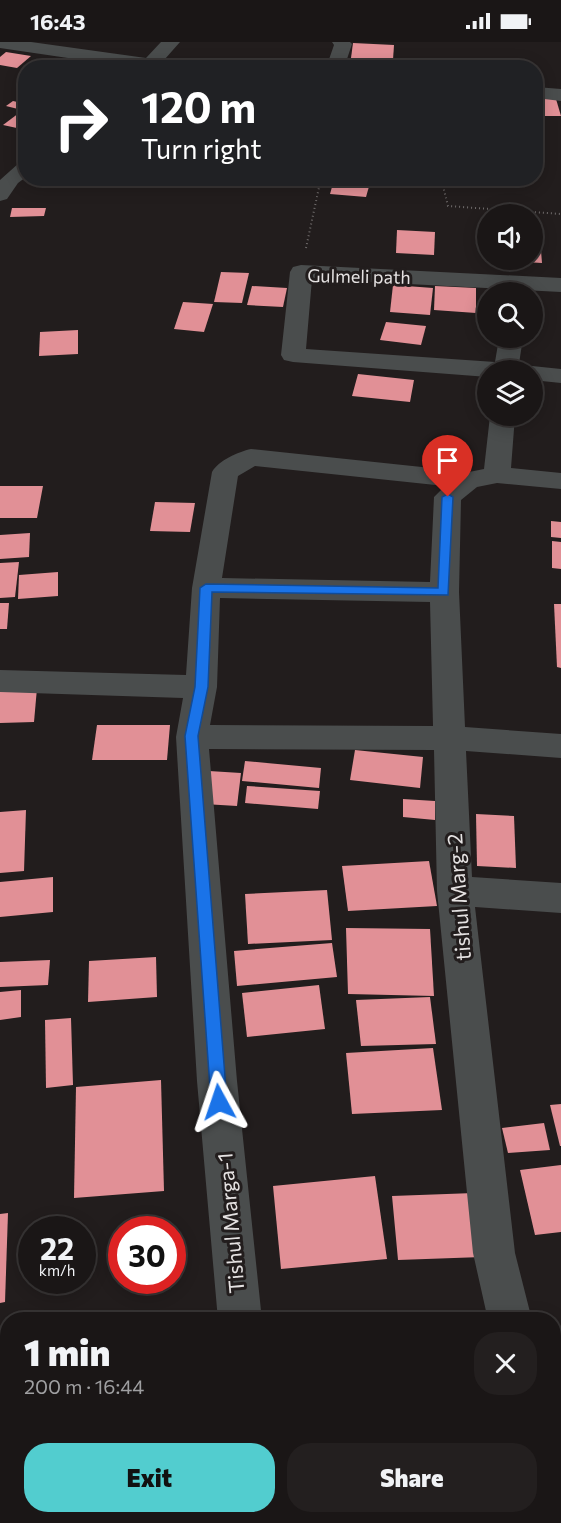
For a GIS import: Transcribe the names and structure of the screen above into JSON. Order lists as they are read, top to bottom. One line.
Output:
{"streets":{"street":["Gulmeli path","tishul Marg-2","Tishul Marga-1"]},"crossings":[["tishul Marg-2","Tishul Marga-1"]],"page":{"status":"16:43","turn":["120 m","Turn right"],"speed":"22 km/h","limit":"30","heading":["1 min","200 m · 16:44"],"buttons":["Exit","Share"]}}
